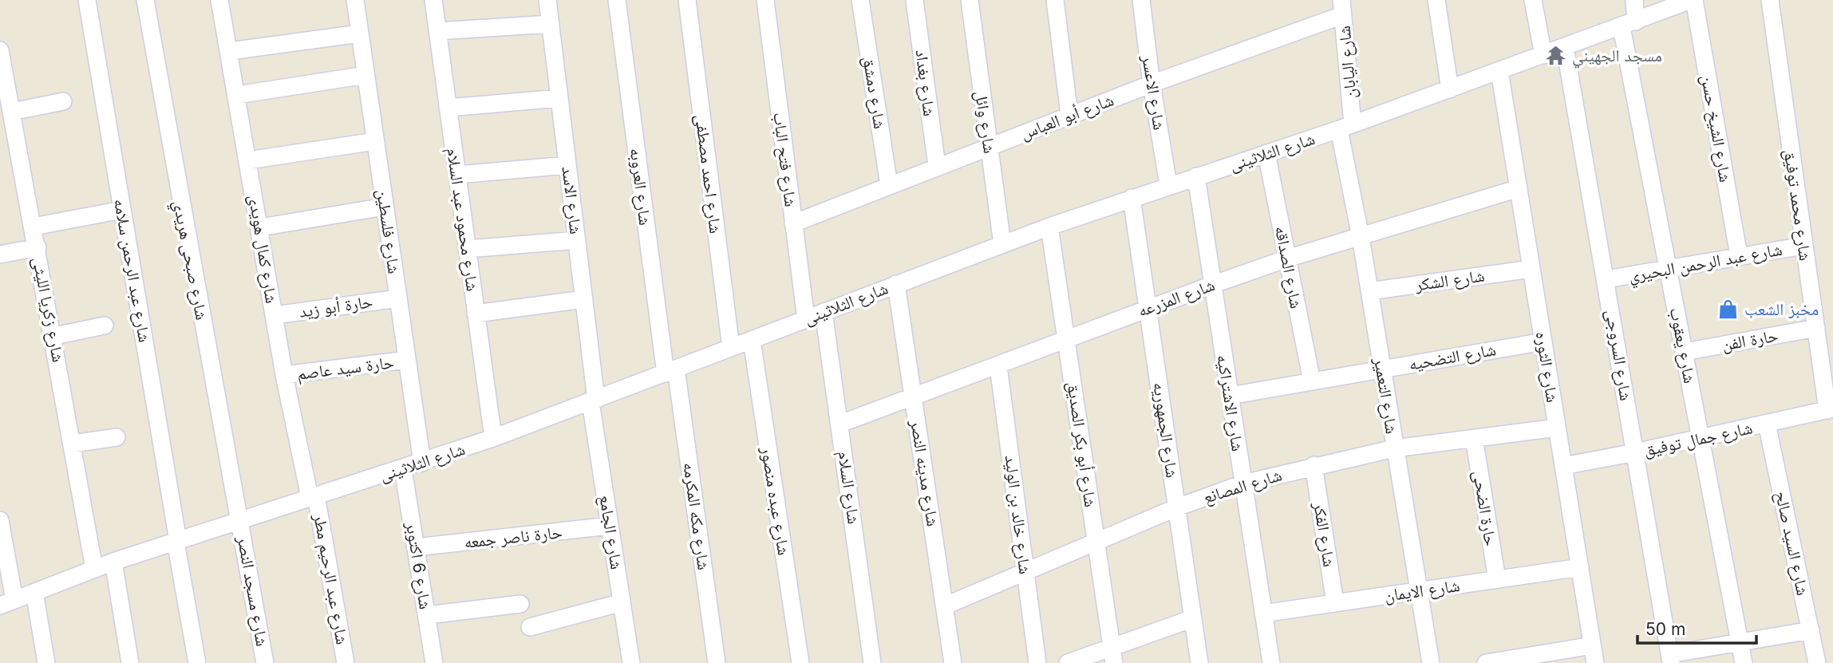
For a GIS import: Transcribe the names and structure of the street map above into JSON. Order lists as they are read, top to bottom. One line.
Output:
{"streets":{"street":["شارع اليابان","شارع بغداد","شارع دمشق","شارع الاعسر","شارع أبو العباس","شارع وائل","شارع الشيخ حسن","شارع الثلاثينى","شارع فتح الباب","شارع احمد مصطفى","شارع العروبه","شارع الاسد","شارع محمد توفيق","شارع محمود عبد السلام","شارع فلسطين","شارع كمال هويدى","شارع صبحى هريدي","شارع عبد الرحمن البحيري","شارع الصداقه","شارع عبد الرحمن سلامه","شارع الشكر","شارع المزرعه","حارة أبو زيد","شارع زكريا الليثى","حارة الفن","شارع يعقوب","شارع السروجى","شارع التضحيه","شارع الثوره","حارة سيد عاصم","شارع التعمير","شارع الاشتراكيه","شارع الجمهوريه","شارع جمال توفيق","شارع أبو بكر الصديق","شارع مدينه النصر","شارع المصانع","شارع السلام","شارع عبده منصور","حارة الضحى","شارع خالد بن الوليد","شارع مكه المكرمه","شارع الجامع","شارع الفكر","حارة ناصر جمعه","شارع السيد صالح","شارع 6 اكتوبر","شارع عبد الرحيم مطر","شارع الايمان","شارع مسجد النصر"]},"crossings":[["شارع اليابان","شارع أبو العباس"],["شارع اليابان","شارع الثلاثينى"],["شارع اليابان","شارع التعمير"],["شارع بغداد","شارع أبو العباس"],["شارع دمشق","شارع أبو العباس"],["شارع الاعسر","شارع أبو العباس"],["شارع الاعسر","شارع الثلاثينى"],["شارع أبو العباس","شارع وائل"],["شارع أبو العباس","شارع فتح الباب"],["شارع وائل","شارع الثلاثينى"],["شارع الشيخ حسن","شارع الثلاثينى"],["شارع الشيخ حسن","شارع عبد الرحمن البحيري"],["شارع الثلاثينى","شارع فتح الباب"],["شارع الثلاثينى","شارع احمد مصطفى"],["شارع الثلاثينى","شارع العروبه"],["شارع الثلاثينى","شارع الاسد"],["شارع الثلاثينى","شارع محمود عبد السلام"],["شارع الثلاثينى","شارع فلسطين"],["شارع الثلاثينى","شارع كمال هويدى"],["شارع الثلاثينى","شارع صبحى هريدي"],["شارع الثلاثينى","شارع الصداقه"],["شارع الثلاثينى","شارع عبد الرحمن سلامه"],["شارع الثلاثينى","شارع زكريا الليثى"],["شارع الثلاثينى","شارع يعقوب"],["شارع الثلاثينى","شارع السروجى"],["شارع الثلاثينى","شارع الثوره"],["شارع الثلاثينى","شارع التعمير"],["شارع الثلاثينى","شارع الاشتراكيه"],["شارع الثلاثينى","شارع الجمهوريه"],["شارع الثلاثينى","شارع أبو بكر الصديق"],["شارع الثلاثينى","شارع مدينه النصر"],["شارع الثلاثينى","شارع السلام"],["شارع الثلاثينى","شارع عبده منصور"],["شارع الثلاثينى","شارع مكه المكرمه"],["شارع الثلاثينى","شارع الجامع"],["شارع الثلاثينى","شارع 6 اكتوبر"],["شارع الثلاثينى","شارع عبد الرحيم مطر"],["شارع الثلاثينى","شارع مسجد النصر"],["شارع العروبه","شارع مكه المكرمه"],["شارع الاسد","شارع الجامع"],["شارع محمد توفيق","شارع عبد الرحمن البحيري"],["شارع محمد توفيق","حارة الفن"],["شارع محمد توفيق","شارع جمال توفيق"],["شارع فلسطين","حارة أبو زيد"],["شارع فلسطين","حارة سيد عاصم"],["شارع كمال هويدى","حارة أبو زيد"],["شارع كمال هويدى","حارة سيد عاصم"],["شارع كمال هويدى","شارع عبد الرحيم مطر"],["شارع صبحى هريدي","شارع مسجد النصر"],["شارع عبد الرحمن البحيري","شارع يعقوب"],["شارع عبد الرحمن البحيري","شارع السروجى"],["شارع الصداقه","شارع المزرعه"],["شارع الصداقه","شارع التضحيه"],["شارع الشكر","شارع الثوره"],["شارع الشكر","شارع التعمير"],["شارع المزرعه","شارع الثوره"],["شارع المزرعه","شارع التعمير"],["شارع المزرعه","شارع الاشتراكيه"],["شارع المزرعه","شارع الجمهوريه"],["شارع المزرعه","شارع أبو بكر الصديق"],["شارع المزرعه","شارع مدينه النصر"],["شارع المزرعه","شارع السلام"],["شارع المزرعه","شارع خالد بن الوليد"],["حارة الفن","شارع يعقوب"],["شارع يعقوب","شارع جمال توفيق"],["شارع السروجى","شارع جمال توفيق"],["شارع التضحيه","شارع الثوره"],["شارع التضحيه","شارع التعمير"],["شارع التضحيه","شارع الاشتراكيه"],["شارع الثوره","شارع جمال توفيق"],["شارع الثوره","شارع المصانع"],["شارع الثوره","شارع الايمان"],["شارع التعمير","شارع المصانع"],["شارع التعمير","شارع الايمان"],["شارع الاشتراكيه","شارع المصانع"],["شارع الاشتراكيه","شارع الايمان"],["شارع الجمهوريه","شارع المصانع"],["شارع جمال توفيق","شارع السيد صالح"],["شارع أبو بكر الصديق","شارع المصانع"],["شارع مدينه النصر","شارع المصانع"],["شارع المصانع","حارة الضحى"],["شارع المصانع","شارع خالد بن الوليد"],["شارع المصانع","شارع الفكر"],["حارة الضحى","شارع الايمان"],["شارع الجامع","حارة ناصر جمعه"],["شارع الفكر","شارع الايمان"],["حارة ناصر جمعه","شارع 6 اكتوبر"]],"places":{"temple":["مسجد الجهيني"],"shop":["مخبز الشعب"]},"scale_bar":"50 m"}
